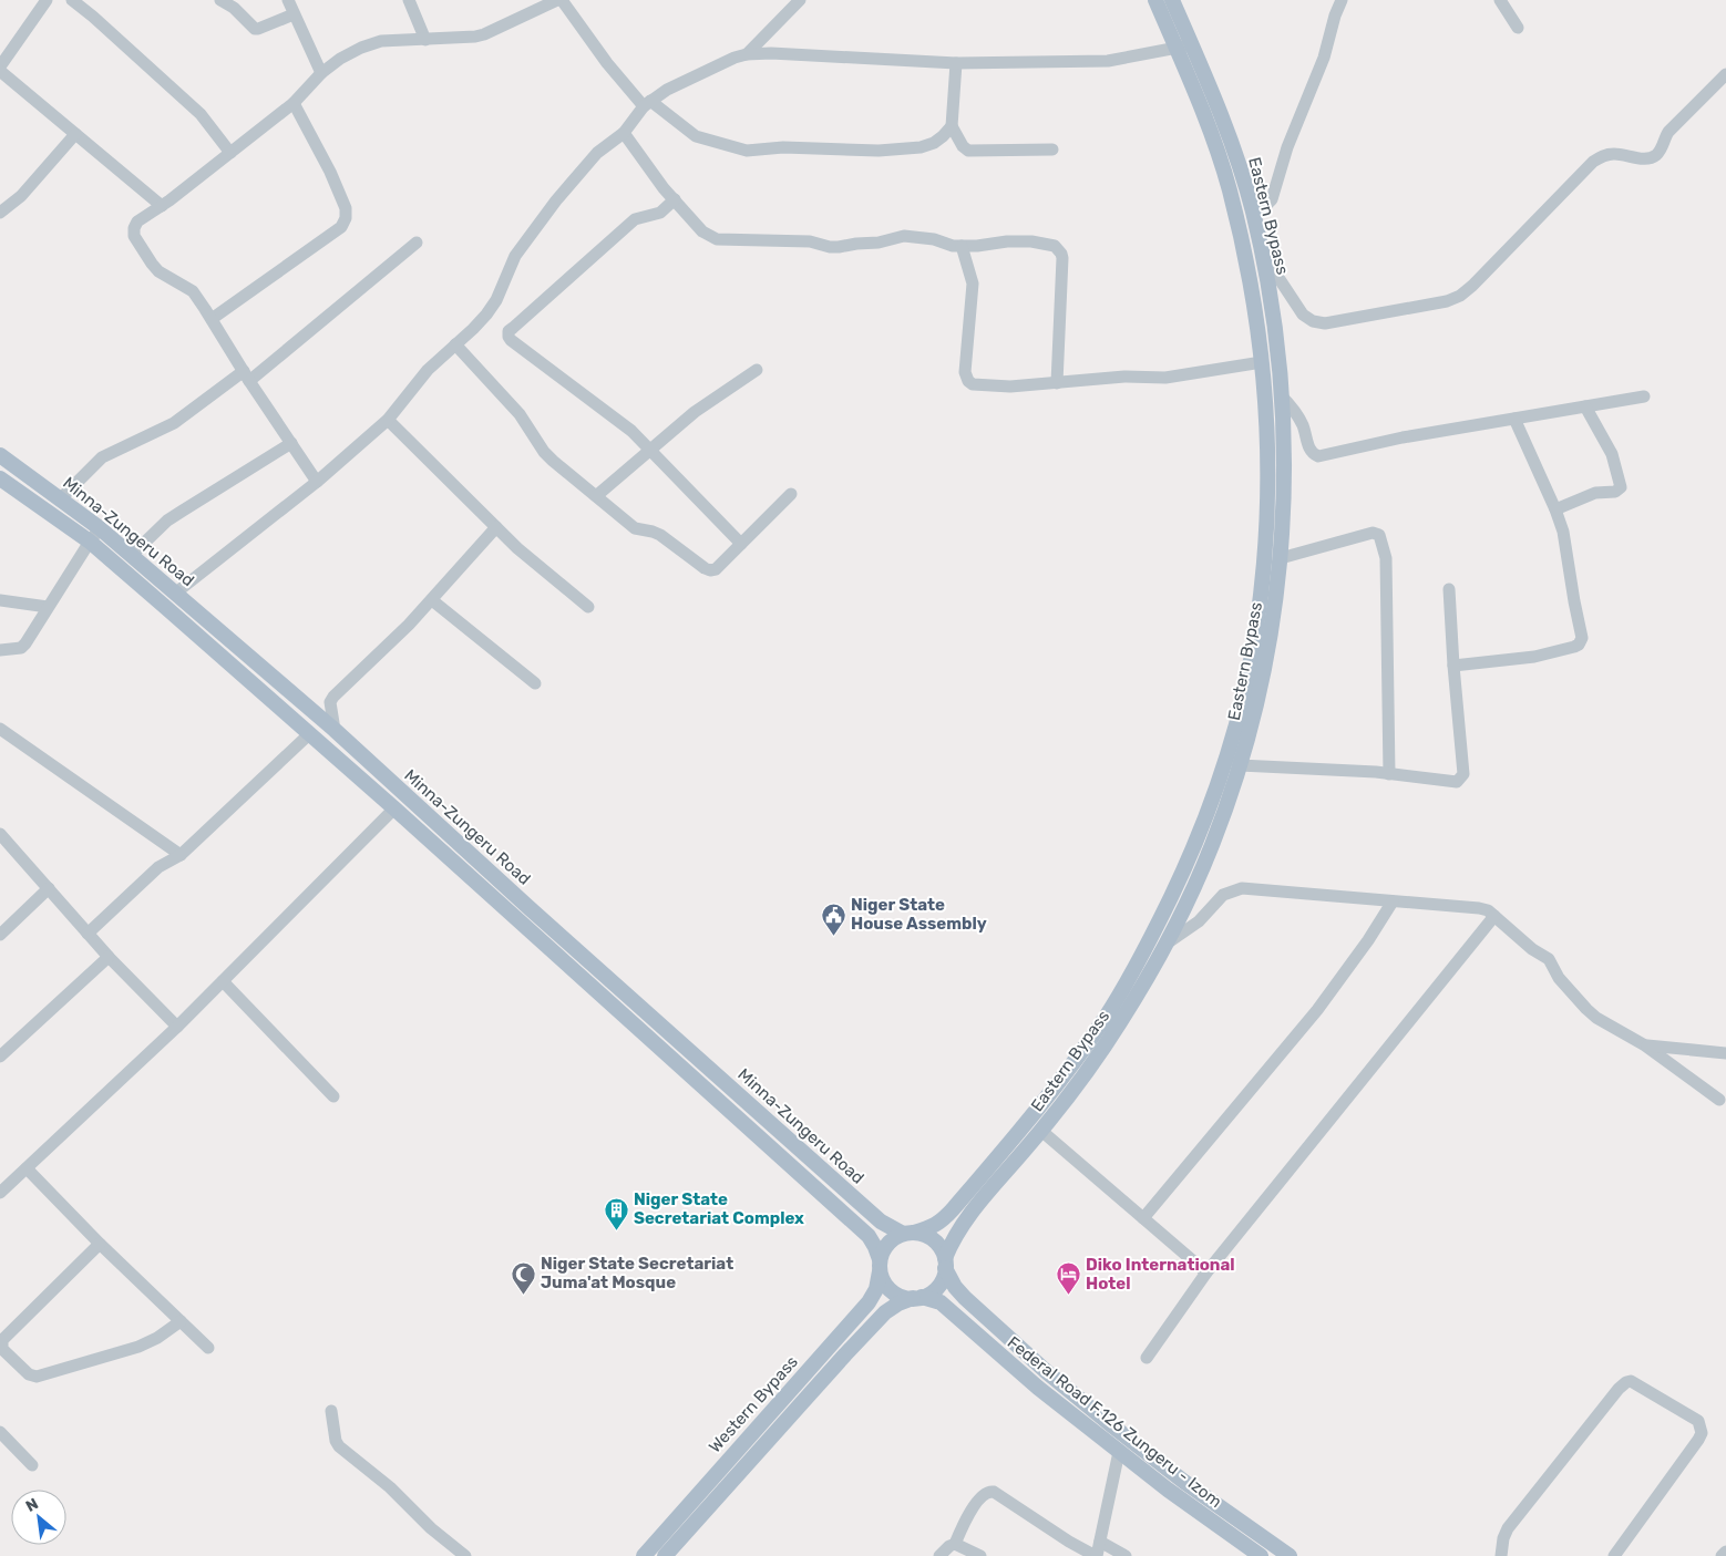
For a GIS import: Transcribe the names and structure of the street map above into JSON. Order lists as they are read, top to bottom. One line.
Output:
{"streets":{"main road":["Eastern Bypass","Minna-Zungeru Road","Western Bypass","Federal Road F.126 Zungeru - Izom"]},"crossings":[["Eastern Bypass","Minna-Zungeru Road"],["Eastern Bypass","Western Bypass"],["Eastern Bypass","Federal Road F.126 Zungeru - Izom"],["Minna-Zungeru Road","Western Bypass"],["Minna-Zungeru Road","Federal Road F.126 Zungeru - Izom"],["Western Bypass","Federal Road F.126 Zungeru - Izom"]],"places":{"public building":["Niger State House Assembly"],"building":["Niger State Secretariat Complex"],"mosque":["Niger State Secretariat Juma'at Mosque"],"hotel":["Diko International Hotel"]},"north":"top left"}
